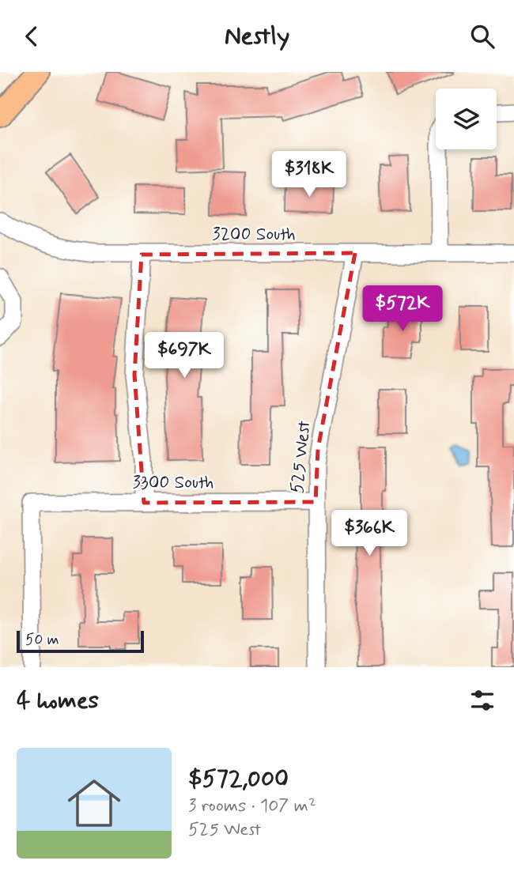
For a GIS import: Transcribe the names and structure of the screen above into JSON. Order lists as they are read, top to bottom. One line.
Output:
{"streets":{"street":["3200 South","525 West","3300 South"]},"crossings":[["3200 South","525 West"],["525 West","3300 South"]],"scale_bar":"50 m","page":{"header":"Nestly","price":["$318K","$572K","$697K","$366K"],"scale":"50 m","heading":"4 homes","list":[{"name":"$572,000","note":"3 rooms · 107 m² · 525 West"}]}}
